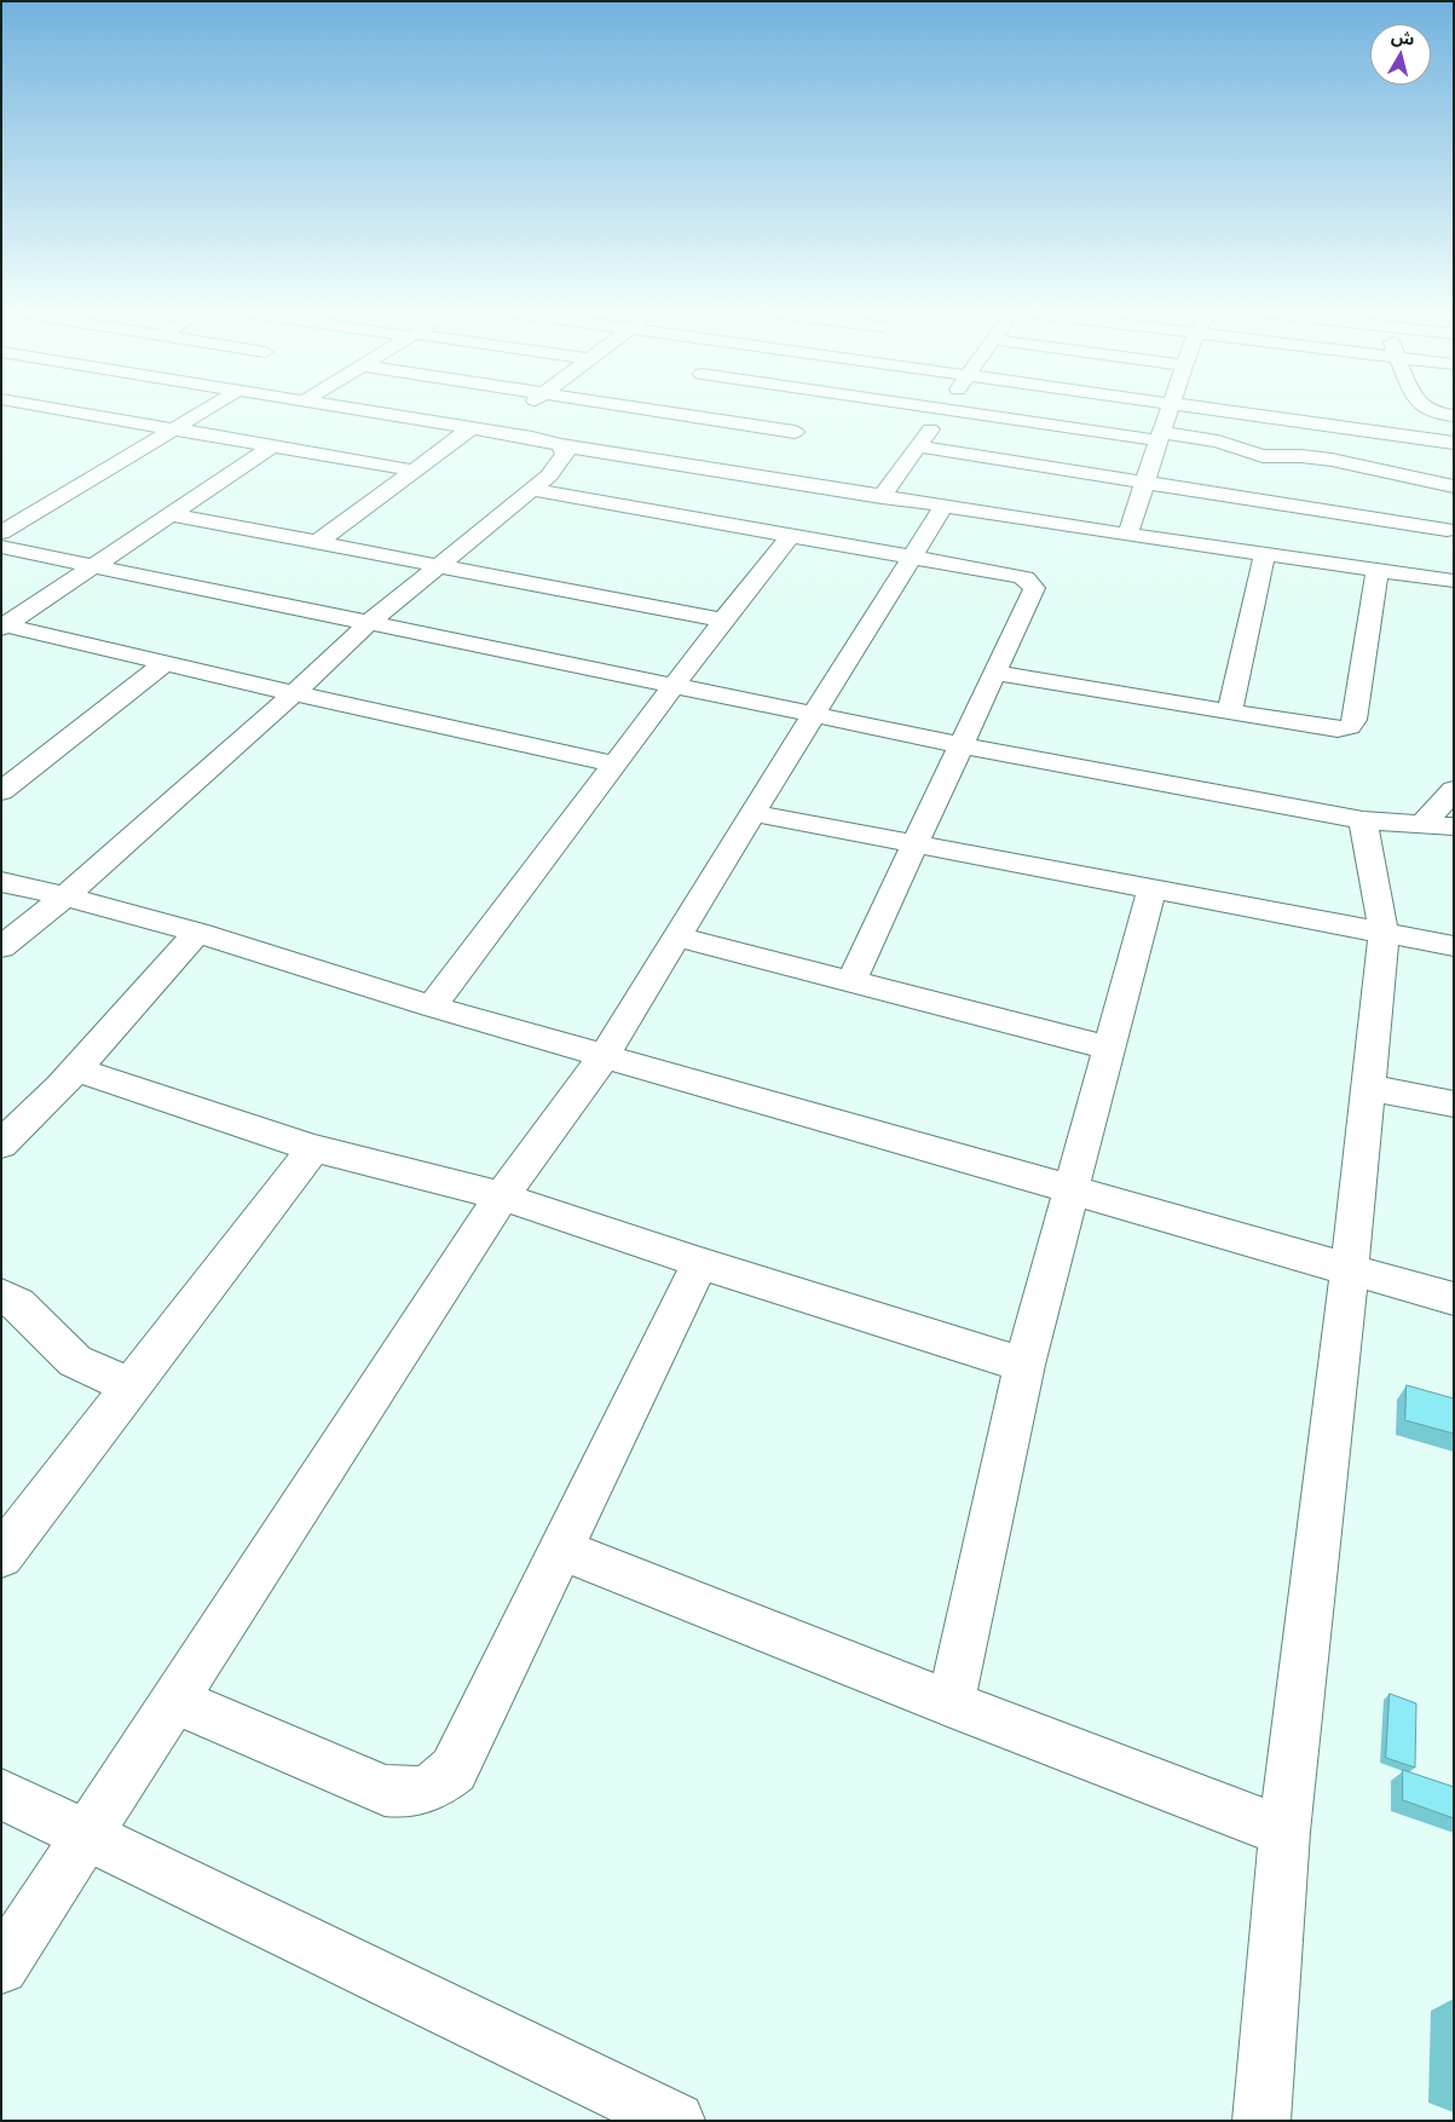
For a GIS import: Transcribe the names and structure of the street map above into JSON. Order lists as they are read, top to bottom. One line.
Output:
{"north":"top"}
